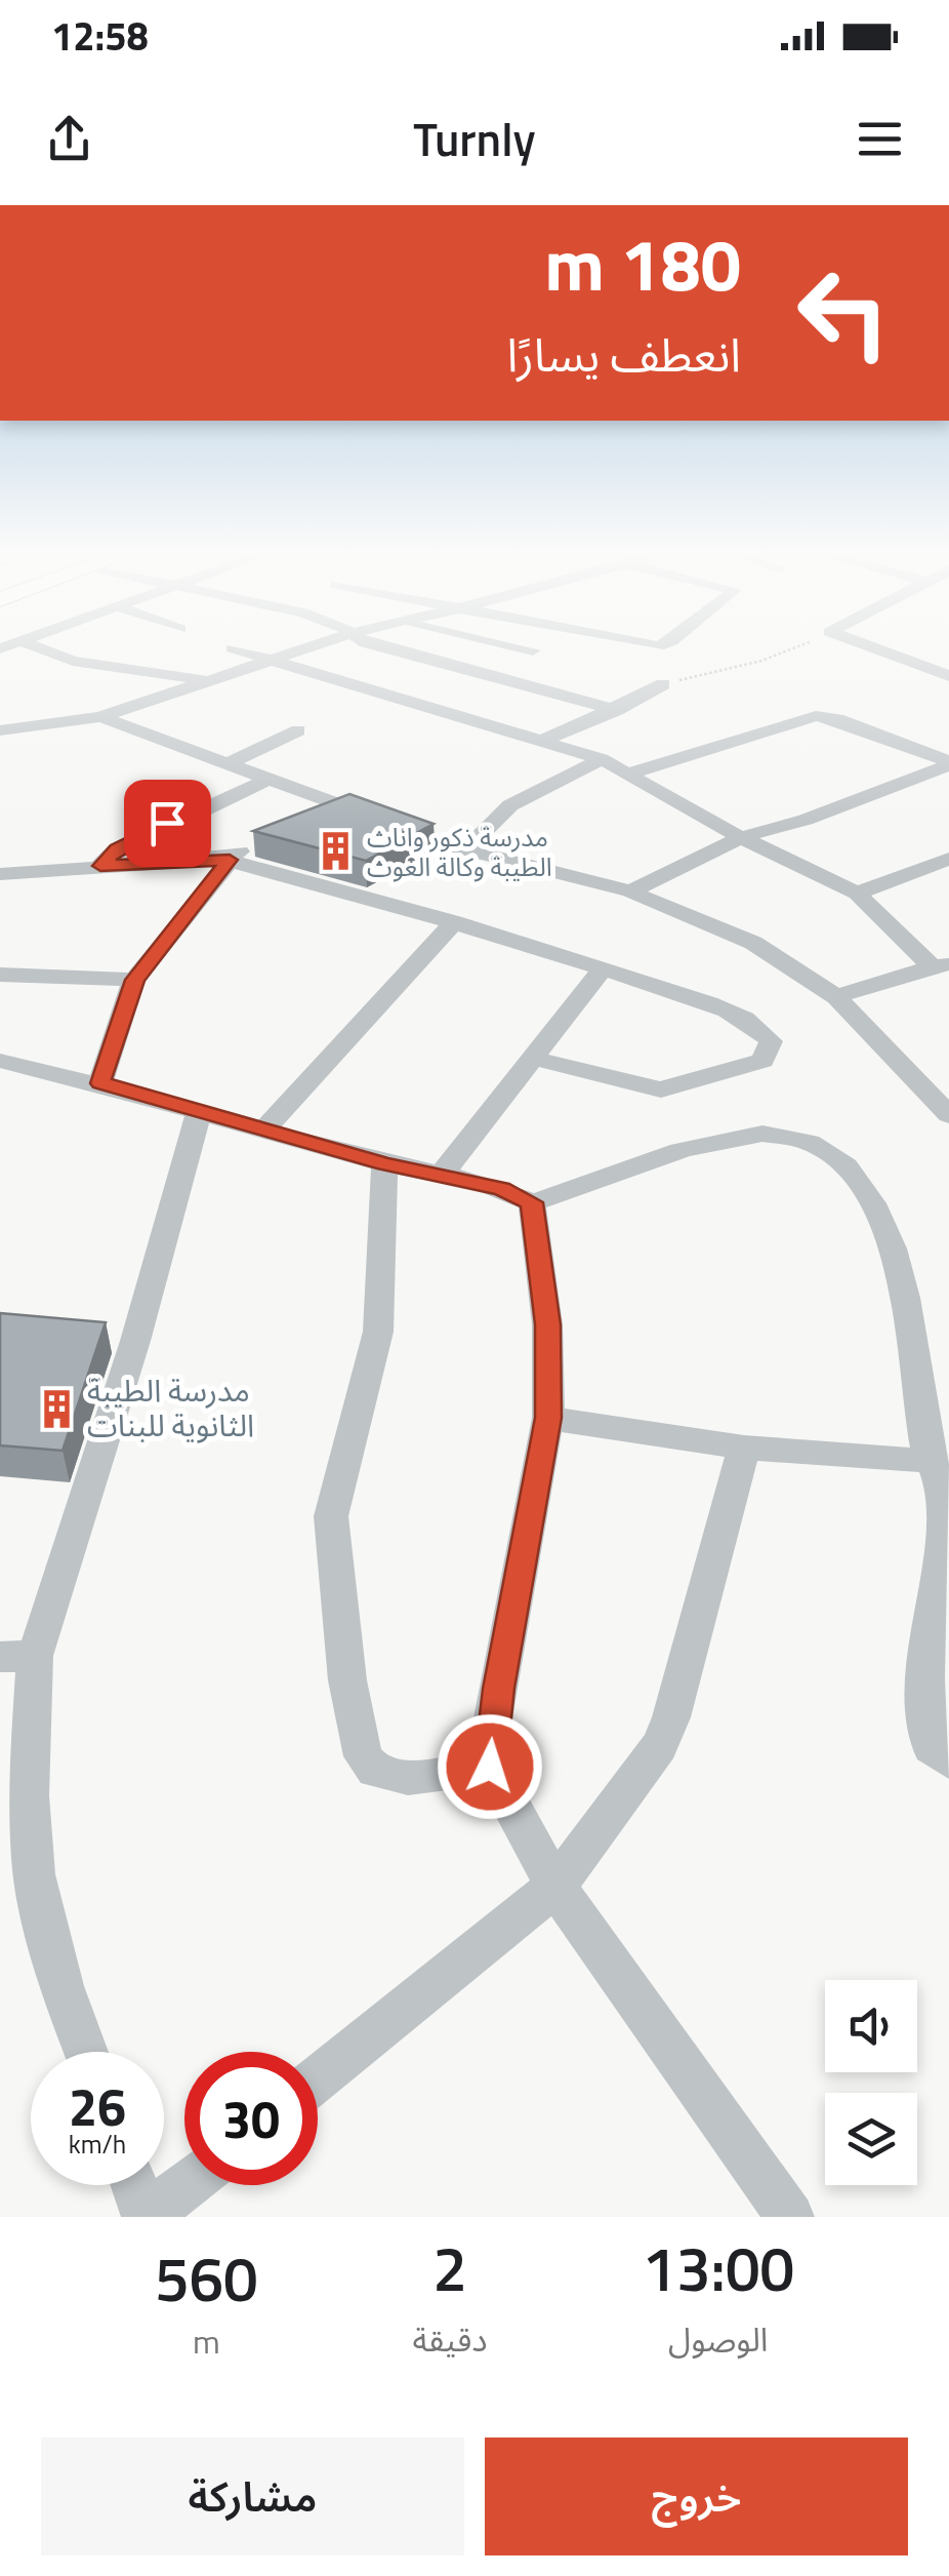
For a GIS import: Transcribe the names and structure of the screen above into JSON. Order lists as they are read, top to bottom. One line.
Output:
{"places":{"building":["مدرسة ذكور واناث الطيبة وكالة الغوث","مدرسة الطيبة الثانوية للبنات"]},"page":{"status":"12:58","header":"Turnly","turn":["180 m","انعطف يسارًا"],"speed":"26 km/h","limit":"30","eta":["13:00","الوصول","2","دقيقة","560","m"],"buttons":["خروج","مشاركة"]}}
